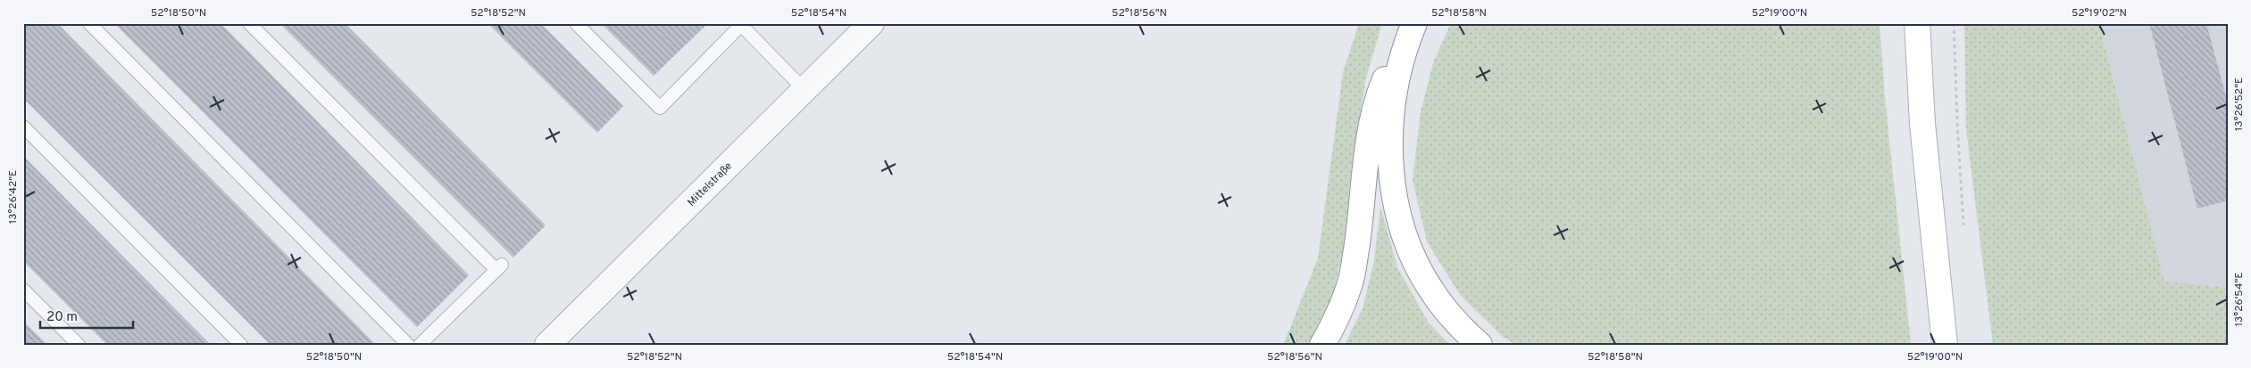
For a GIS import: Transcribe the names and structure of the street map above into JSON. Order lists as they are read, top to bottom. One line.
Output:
{"streets":{"street":["Mittelstraße"]},"scale_bar":"20 m","coordinates":["52°18'50\"N","52°18'52\"N","52°18'54\"N","52°18'56\"N","52°18'58\"N","52°19'00\"N","52°19'02\"N","13°26'52\"E","13°26'42\"E","13°26'54\"E"]}
